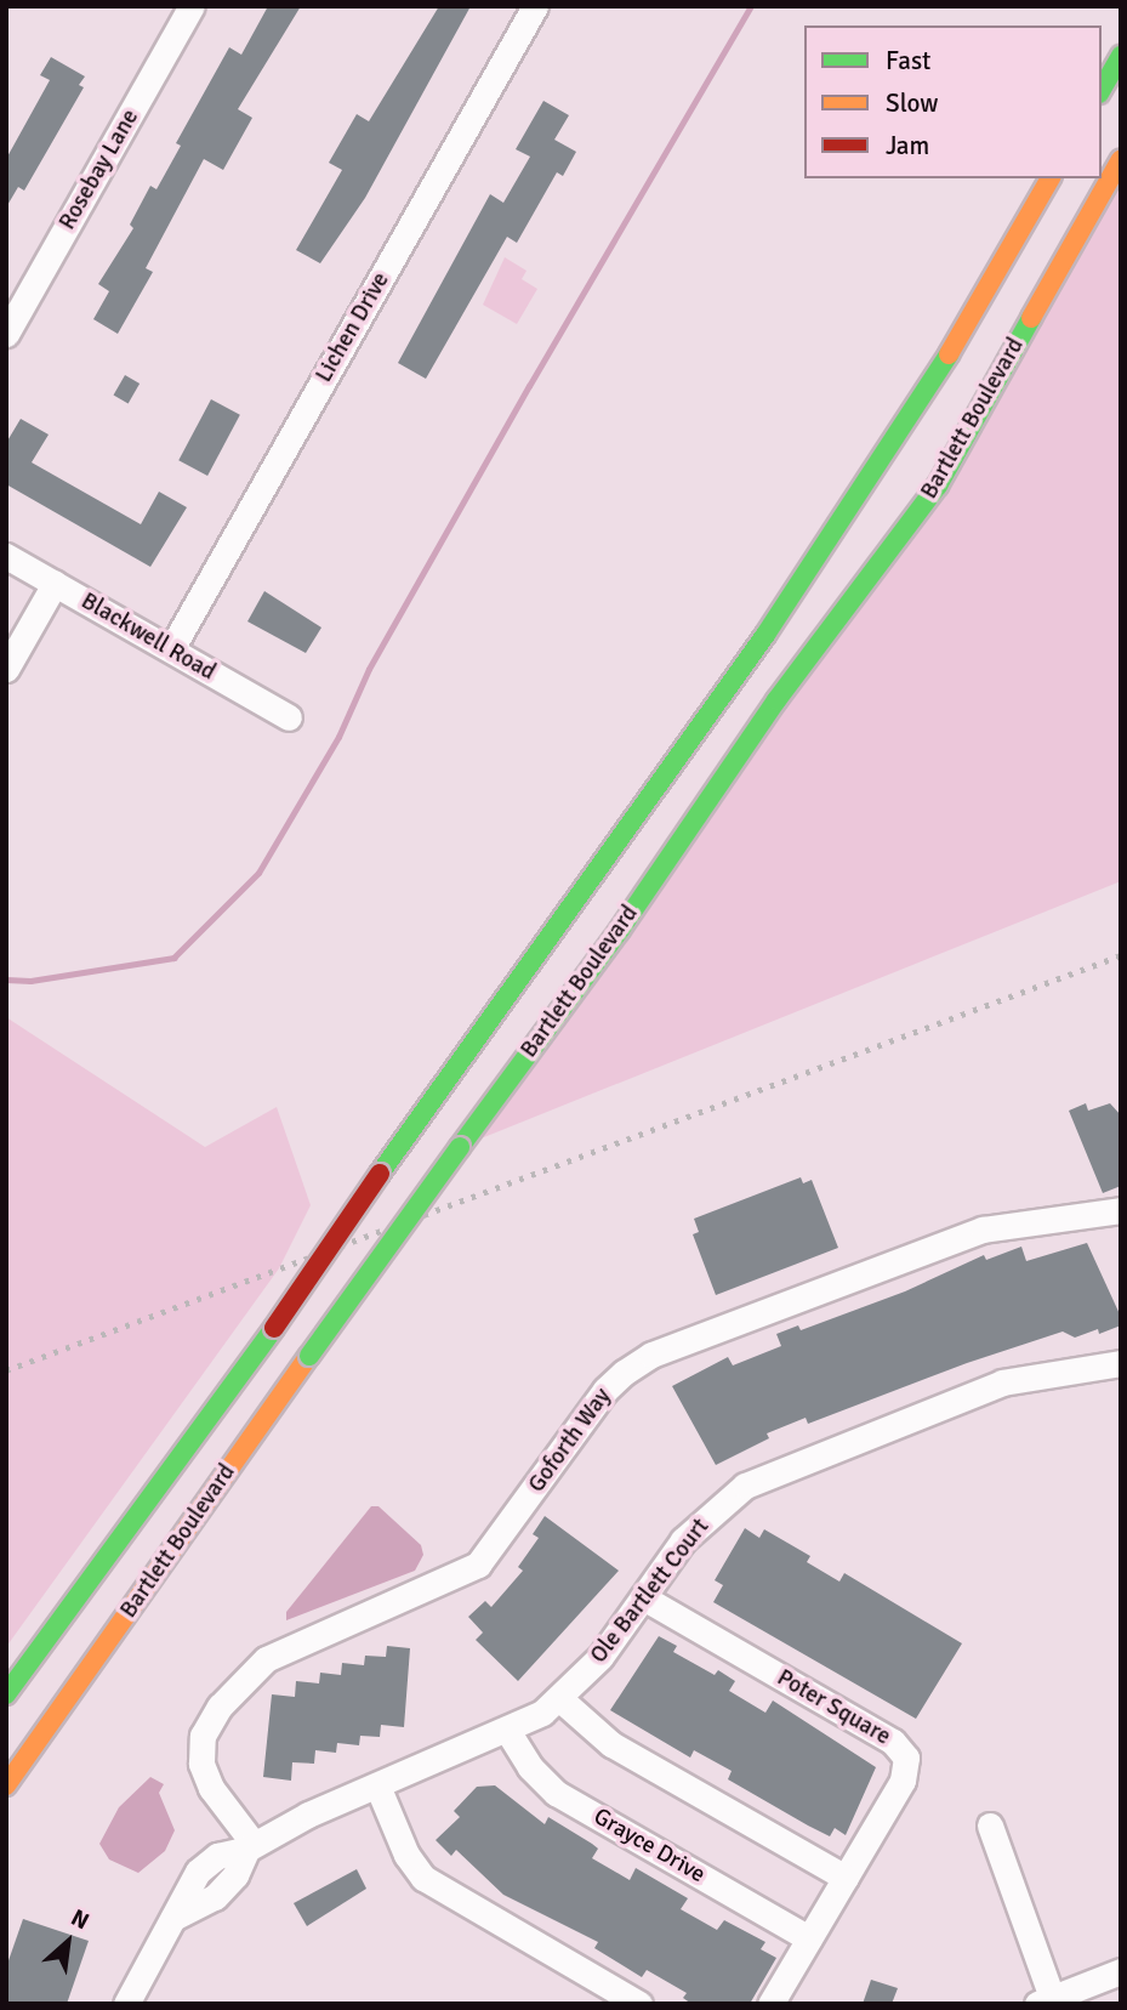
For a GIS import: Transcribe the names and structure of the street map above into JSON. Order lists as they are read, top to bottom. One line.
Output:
{"streets":{"main road":["Bartlett Boulevard"],"street":["Rosebay Lane","Lichen Drive","Blackwell Road","Goforth Way","Ole Bartlett Court","Poter Square","Grayce Drive"]},"crossings":[["Lichen Drive","Blackwell Road"],["Goforth Way","Ole Bartlett Court"],["Ole Bartlett Court","Poter Square"],["Ole Bartlett Court","Grayce Drive"],["Poter Square","Grayce Drive"]],"legend":["Fast","Slow","Jam"],"north":"top right"}
